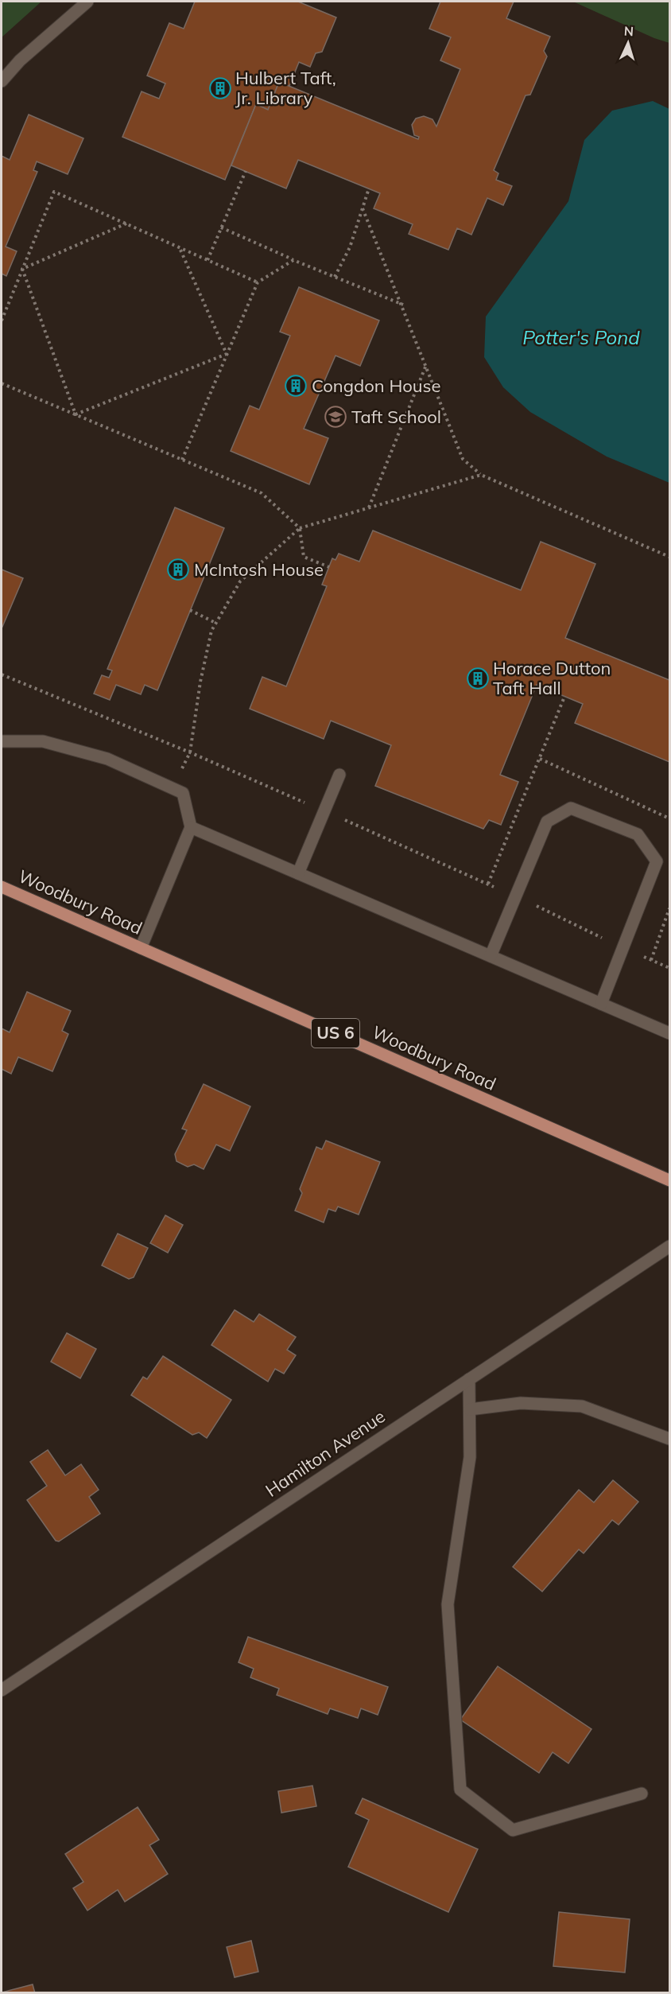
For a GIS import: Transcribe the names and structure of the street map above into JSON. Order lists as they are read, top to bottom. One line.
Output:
{"streets":{"main road":["Woodbury Road","US 6"],"street":["Hamilton Avenue"]},"water":["Potter's Pond"],"places":{"building":["Hulbert Taft, Jr. Library","Congdon House","McIntosh House","Horace Dutton Taft Hall"],"school or university":["Taft School"]},"north":"top"}
